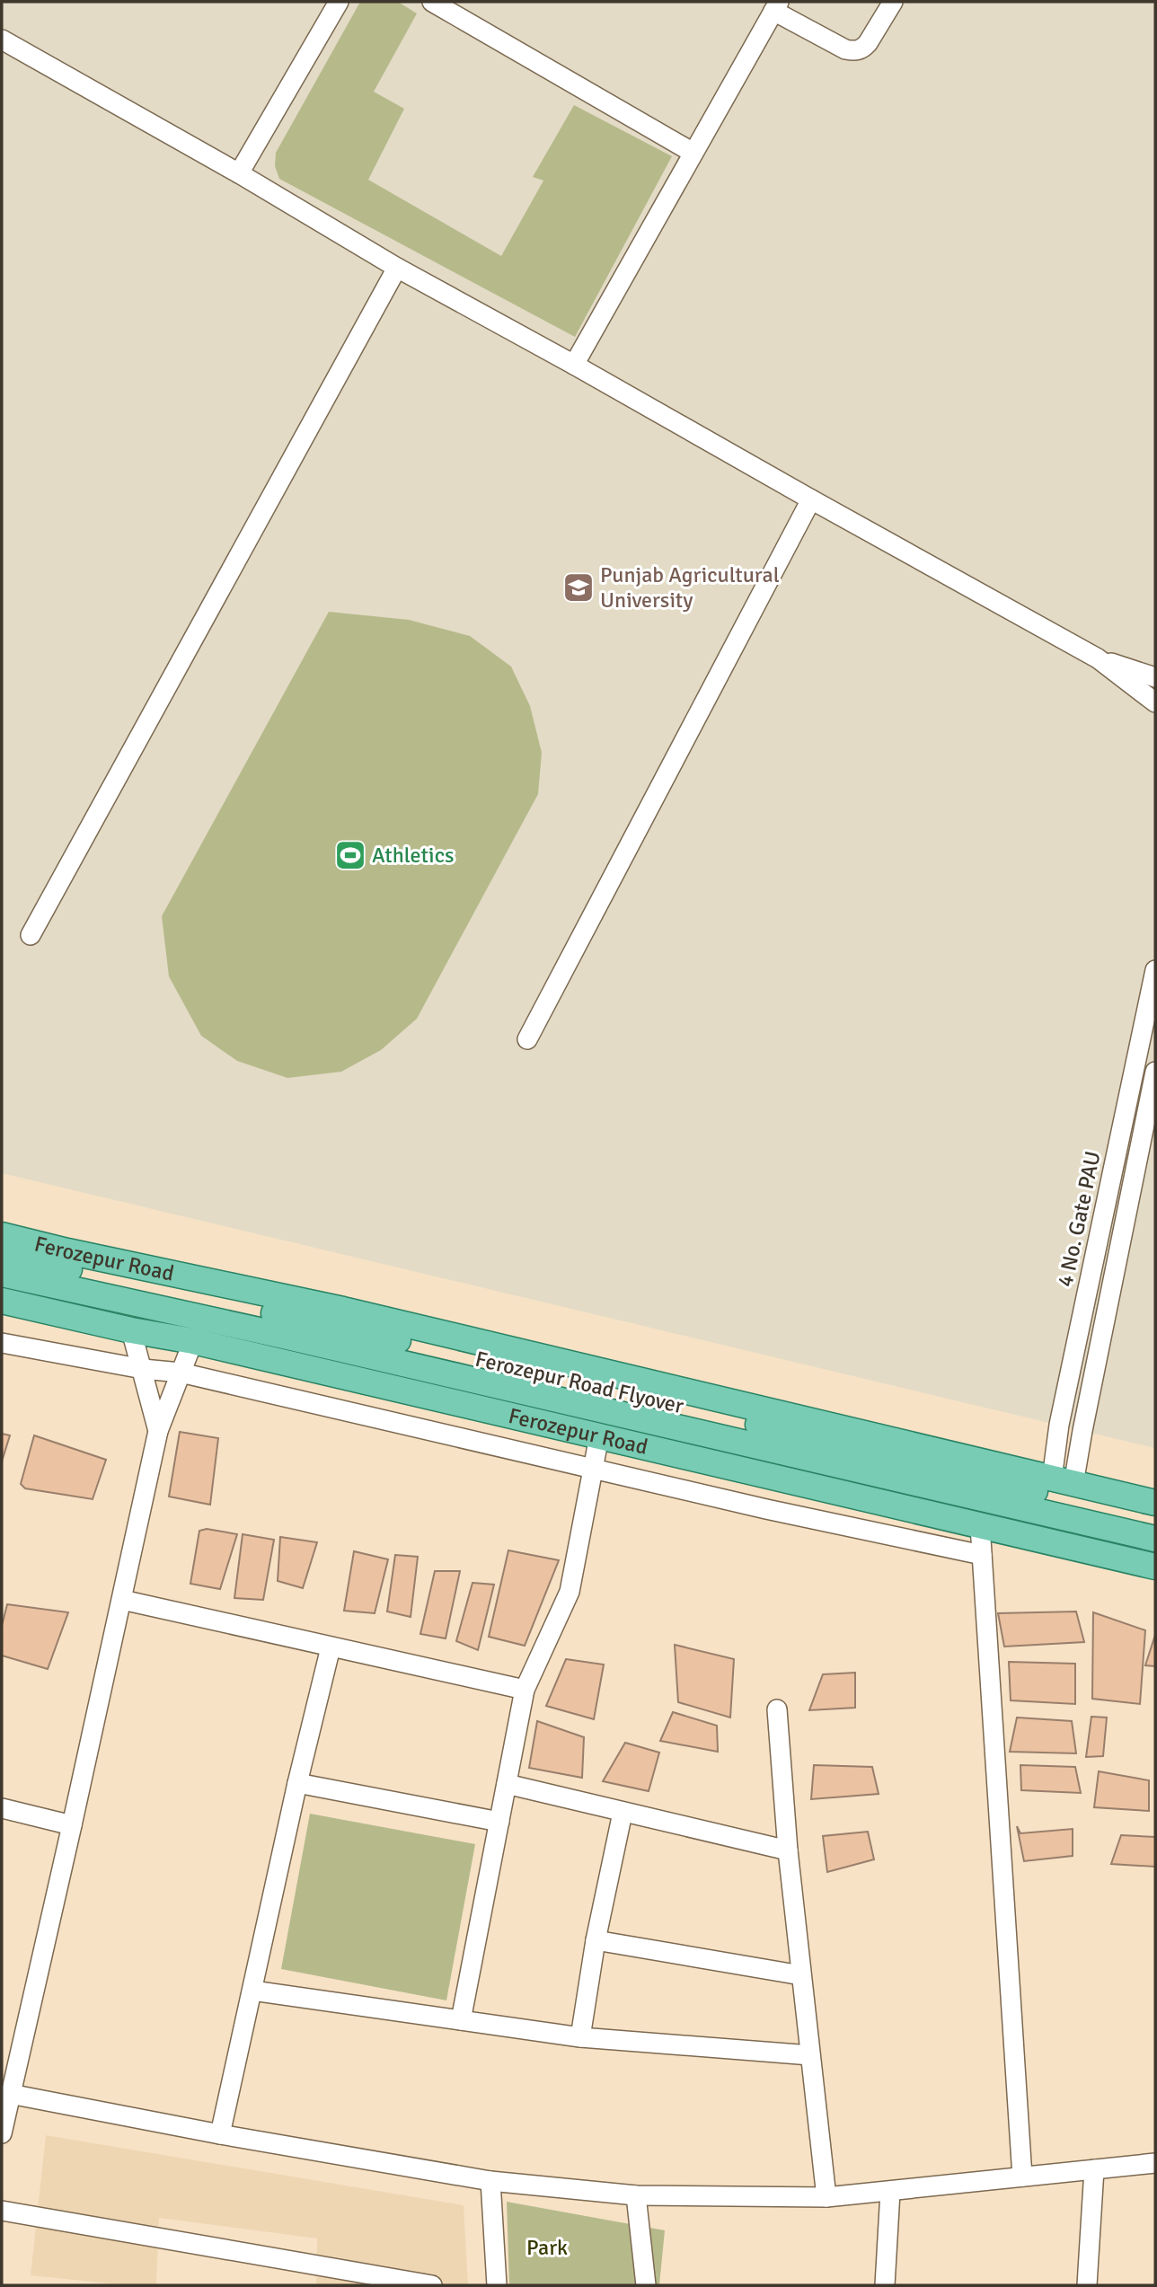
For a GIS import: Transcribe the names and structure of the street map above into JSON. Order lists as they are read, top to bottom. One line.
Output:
{"streets":{"main road":["Ferozepur Road","Ferozepur Road Flyover"],"street":["4 No. Gate PAU"]},"crossings":[["4 No. Gate PAU","Ferozepur Road"]],"parks":["Park"],"places":{"school or university":["Punjab Agricultural University"],"sports":["Athletics"]}}
